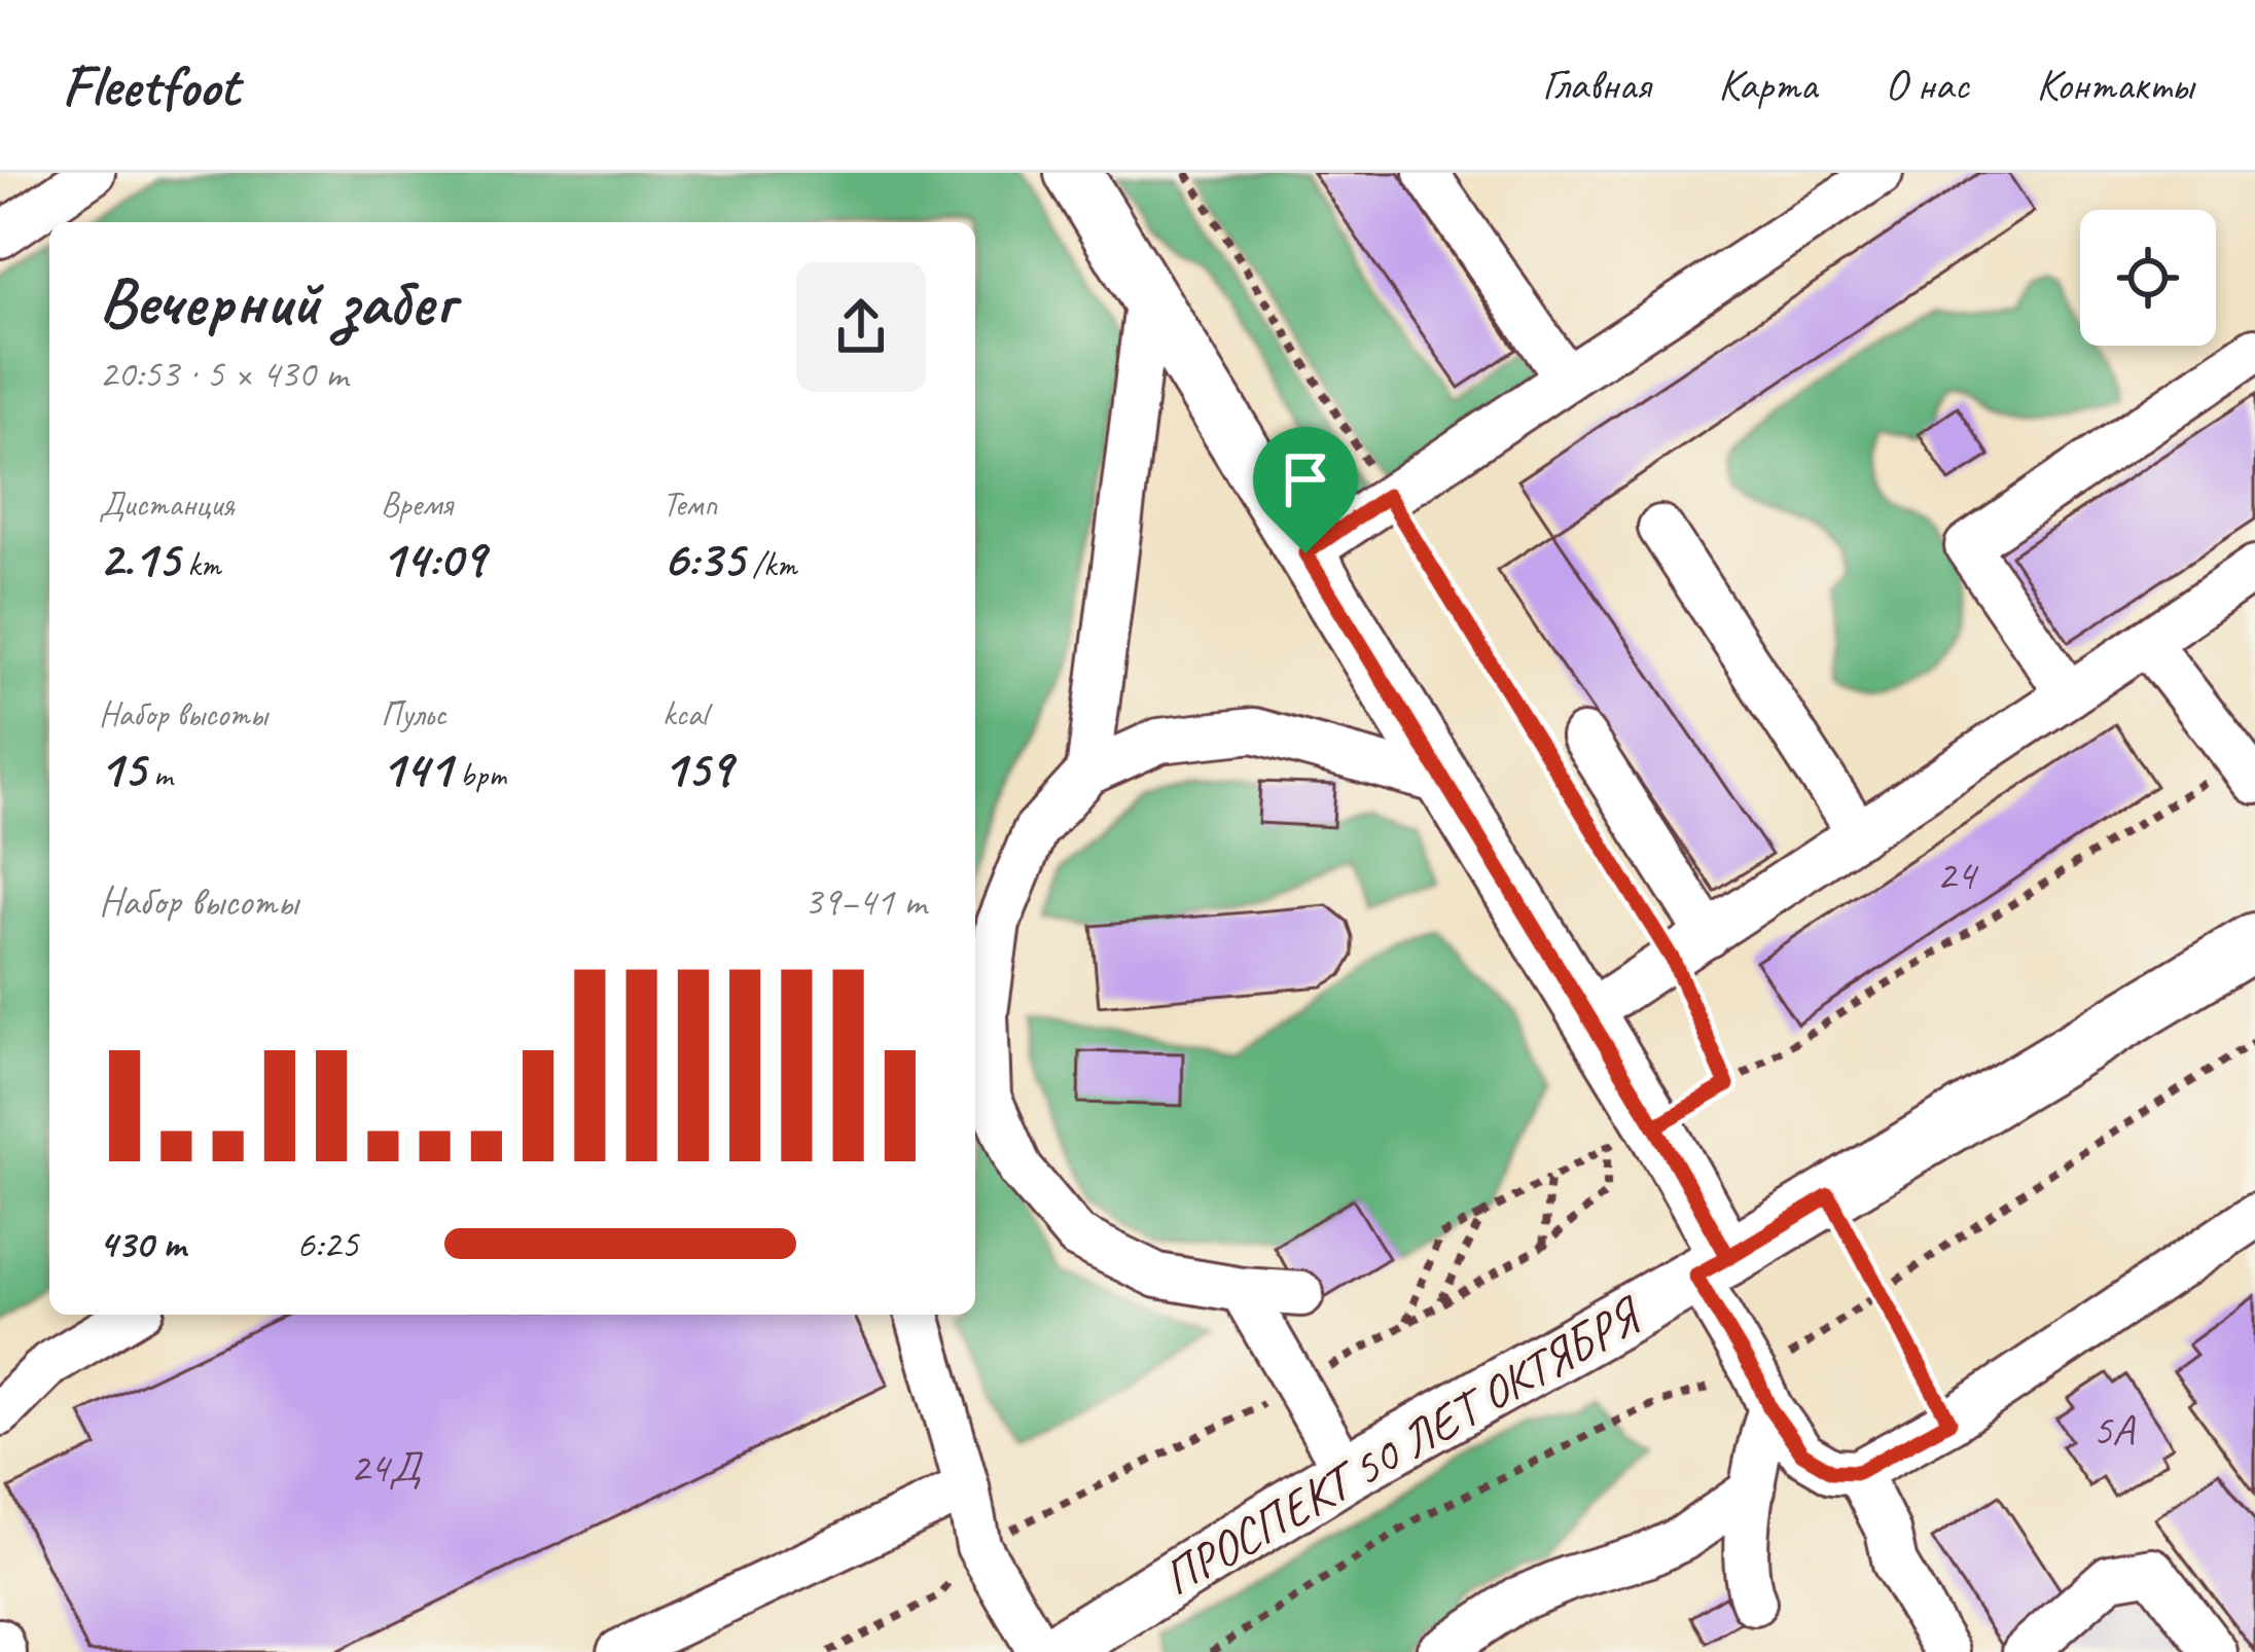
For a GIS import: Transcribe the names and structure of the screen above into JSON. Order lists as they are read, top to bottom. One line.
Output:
{"streets":{"main road":["ПРОСПЕКТ 50 ЛЕТ ОКТЯБРЯ"]},"house_numbers":["24","5А","24Д"],"page":{"header":"Fleetfoot","nav":["Главная","Карта","О нас","Контакты"],"heading":["Вечерний забег","20:53 · 5 × 430 m"],"stats":[["Дистанция","2.15 km"],["Время","14:09"],["Темп","6:35 /km"],["Набор высоты","15 m"],["Пульс","141 bpm"],["kcal","159"]],"chart":["Набор высоты","39–41 m"],"list":[{"name":"430 m","note":"6:25"}]}}
